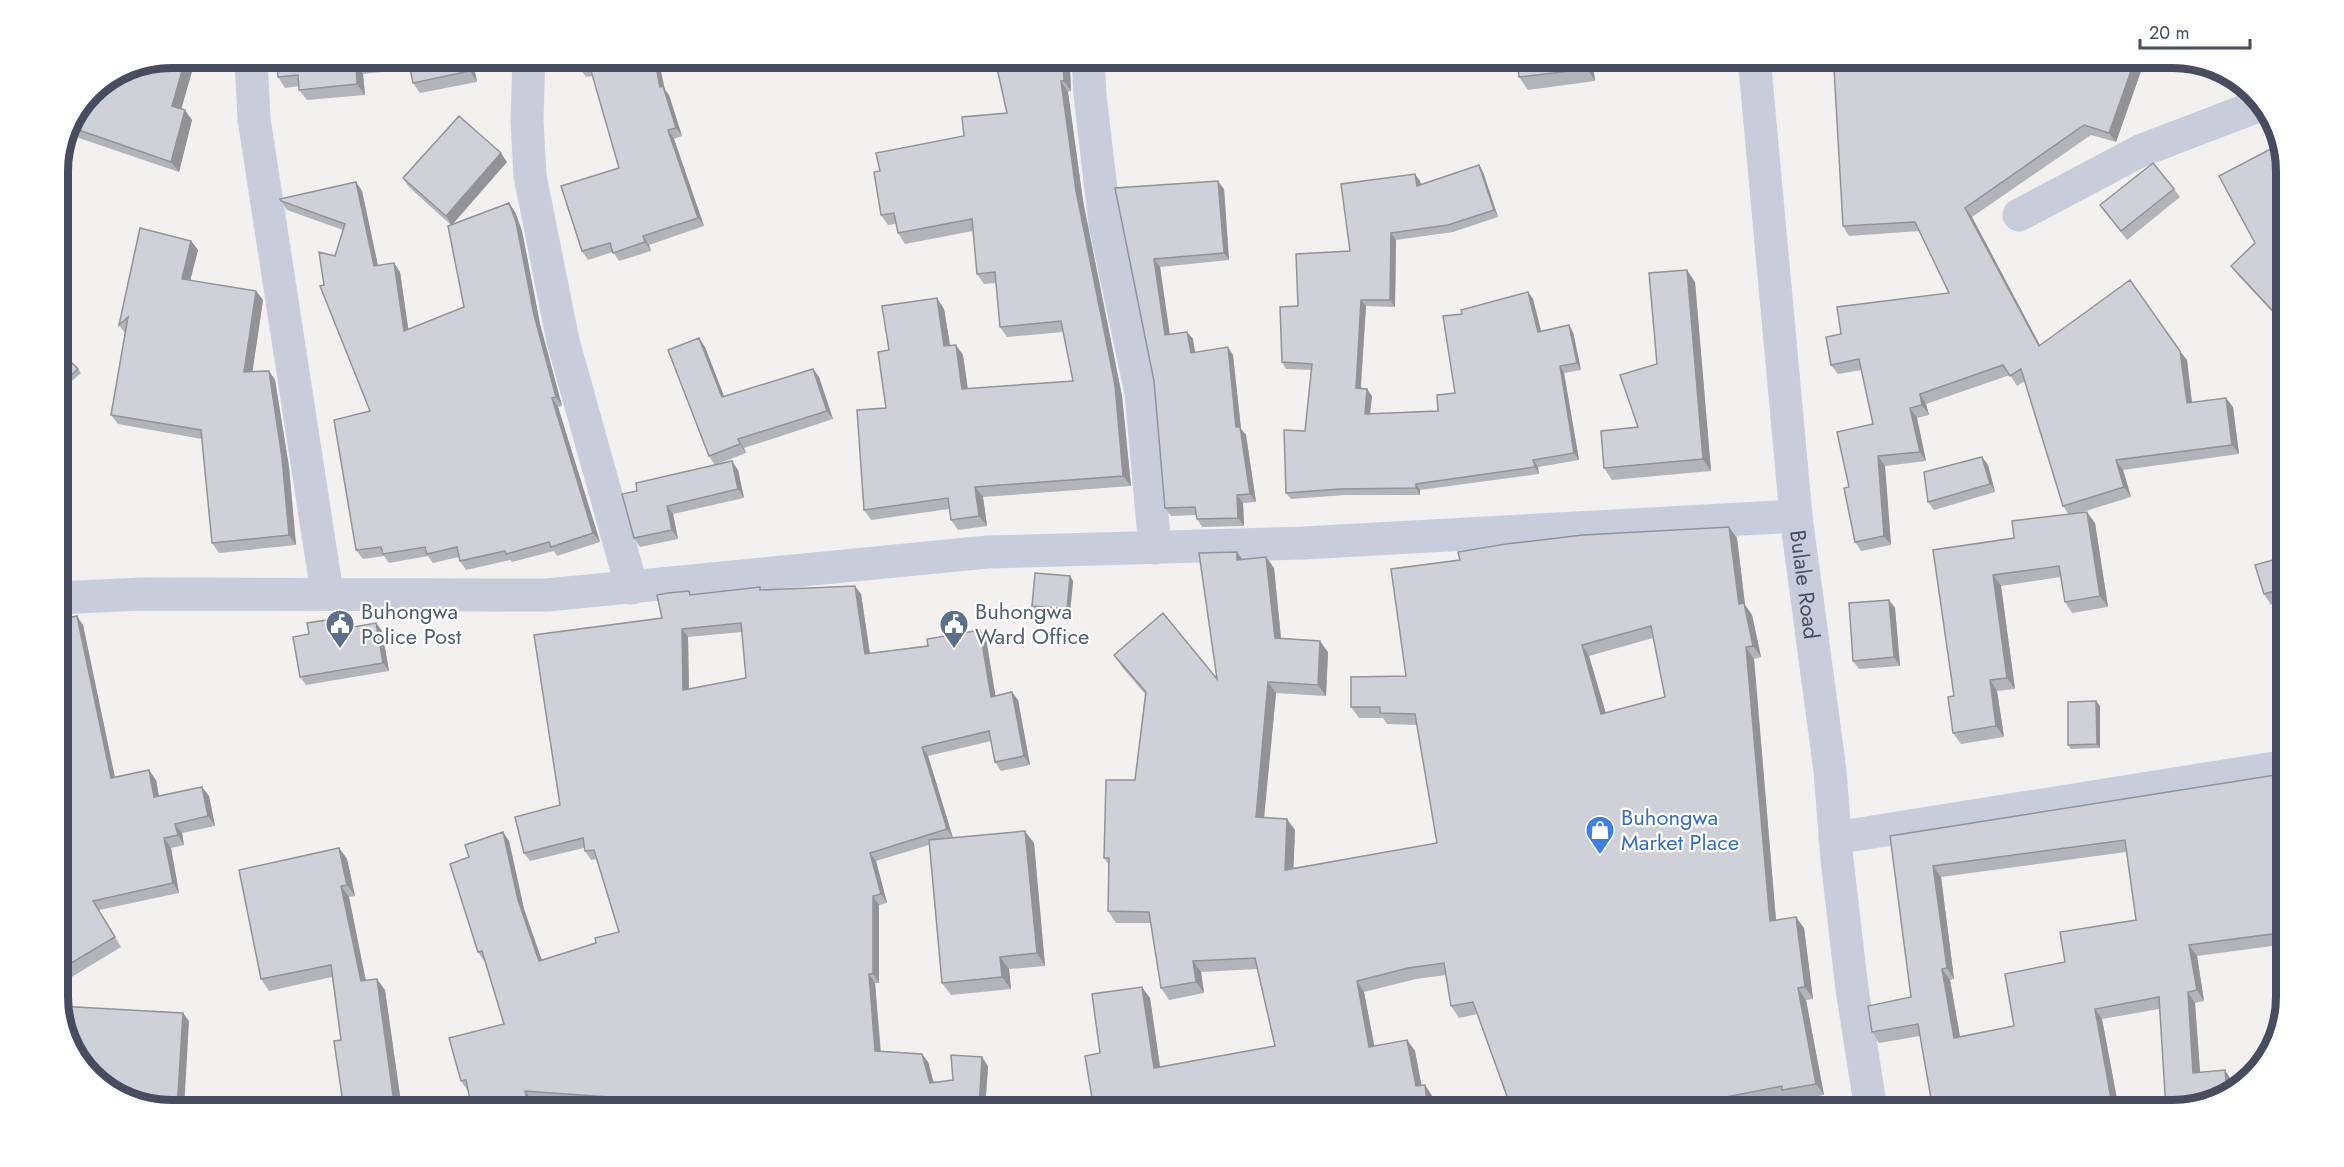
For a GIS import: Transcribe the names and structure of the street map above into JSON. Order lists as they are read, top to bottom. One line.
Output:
{"streets":{"street":["Bulale Road"]},"places":{"public building":["Buhongwa Police Post","Buhongwa Ward Office"],"shop":["Buhongwa Market Place"]},"scale_bar":"20 m"}
